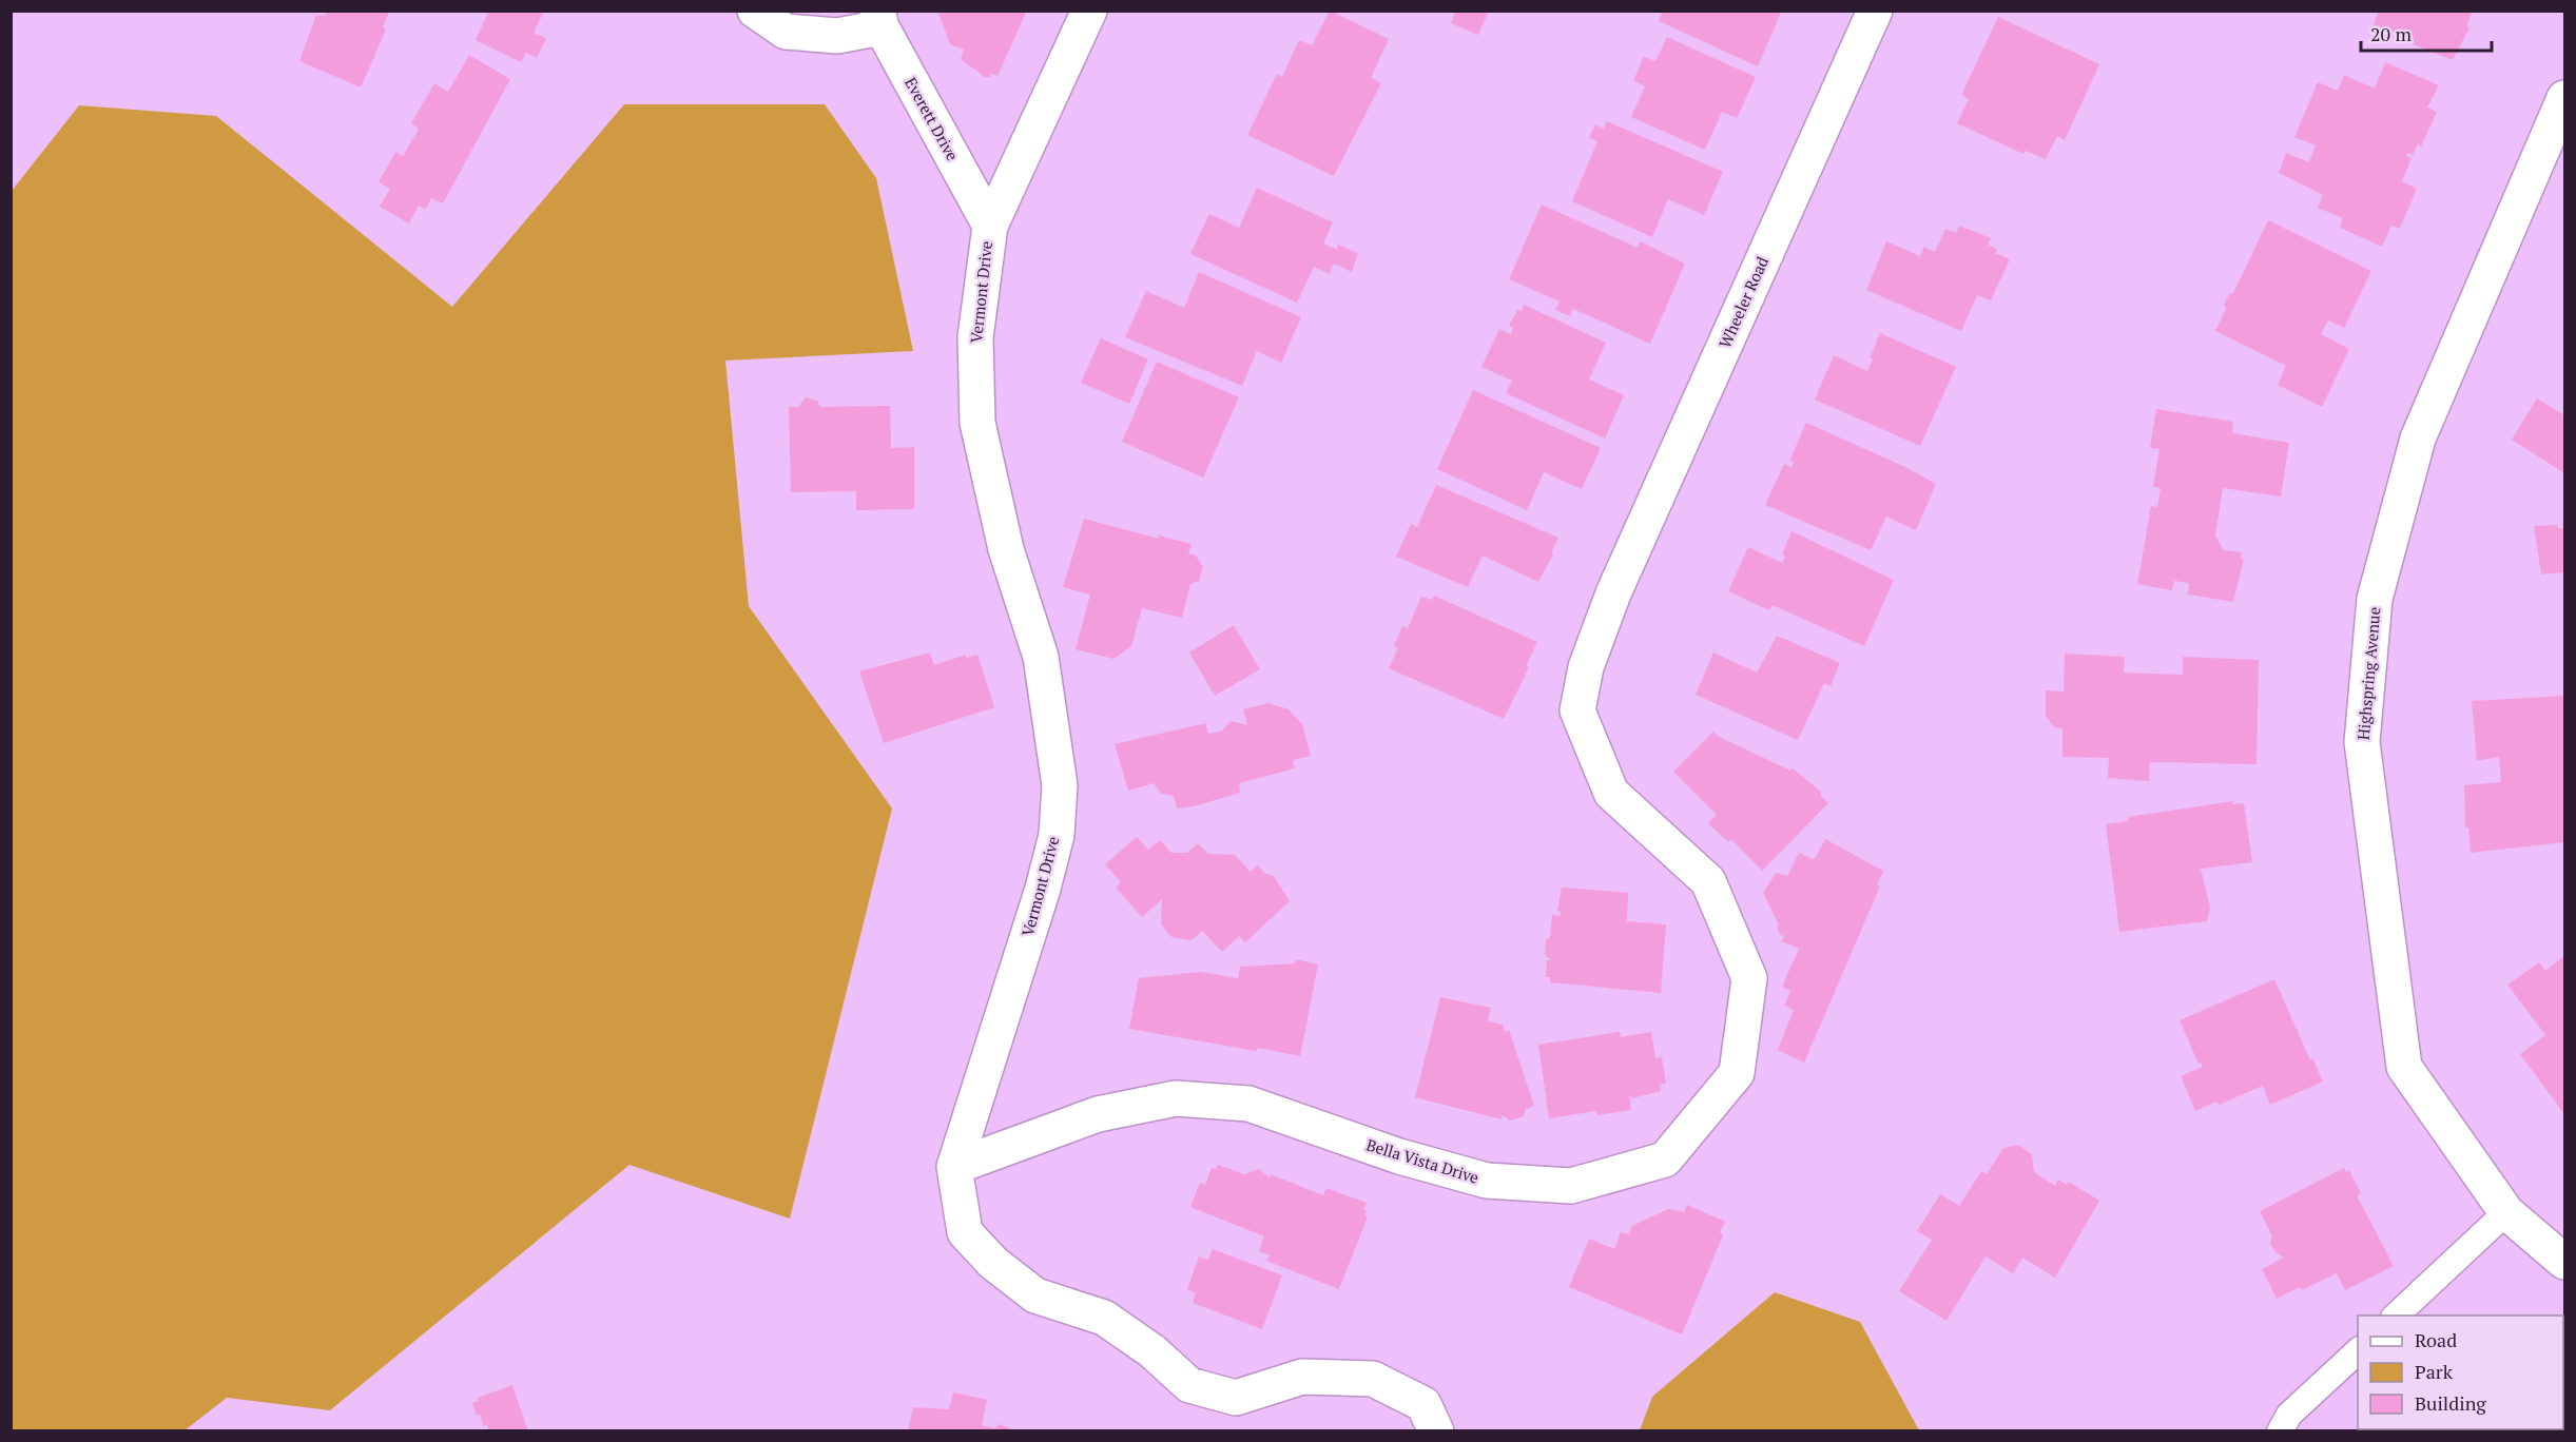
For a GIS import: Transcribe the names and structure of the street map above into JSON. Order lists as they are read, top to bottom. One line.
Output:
{"streets":{"street":["Everett Drive","Vermont Drive","Wheeler Road","Highspring Avenue","Bella Vista Drive"]},"crossings":[["Everett Drive","Vermont Drive"],["Vermont Drive","Bella Vista Drive"],["Wheeler Road","Bella Vista Drive"]],"legend":["Road","Park","Building"],"scale_bar":"20 m"}
